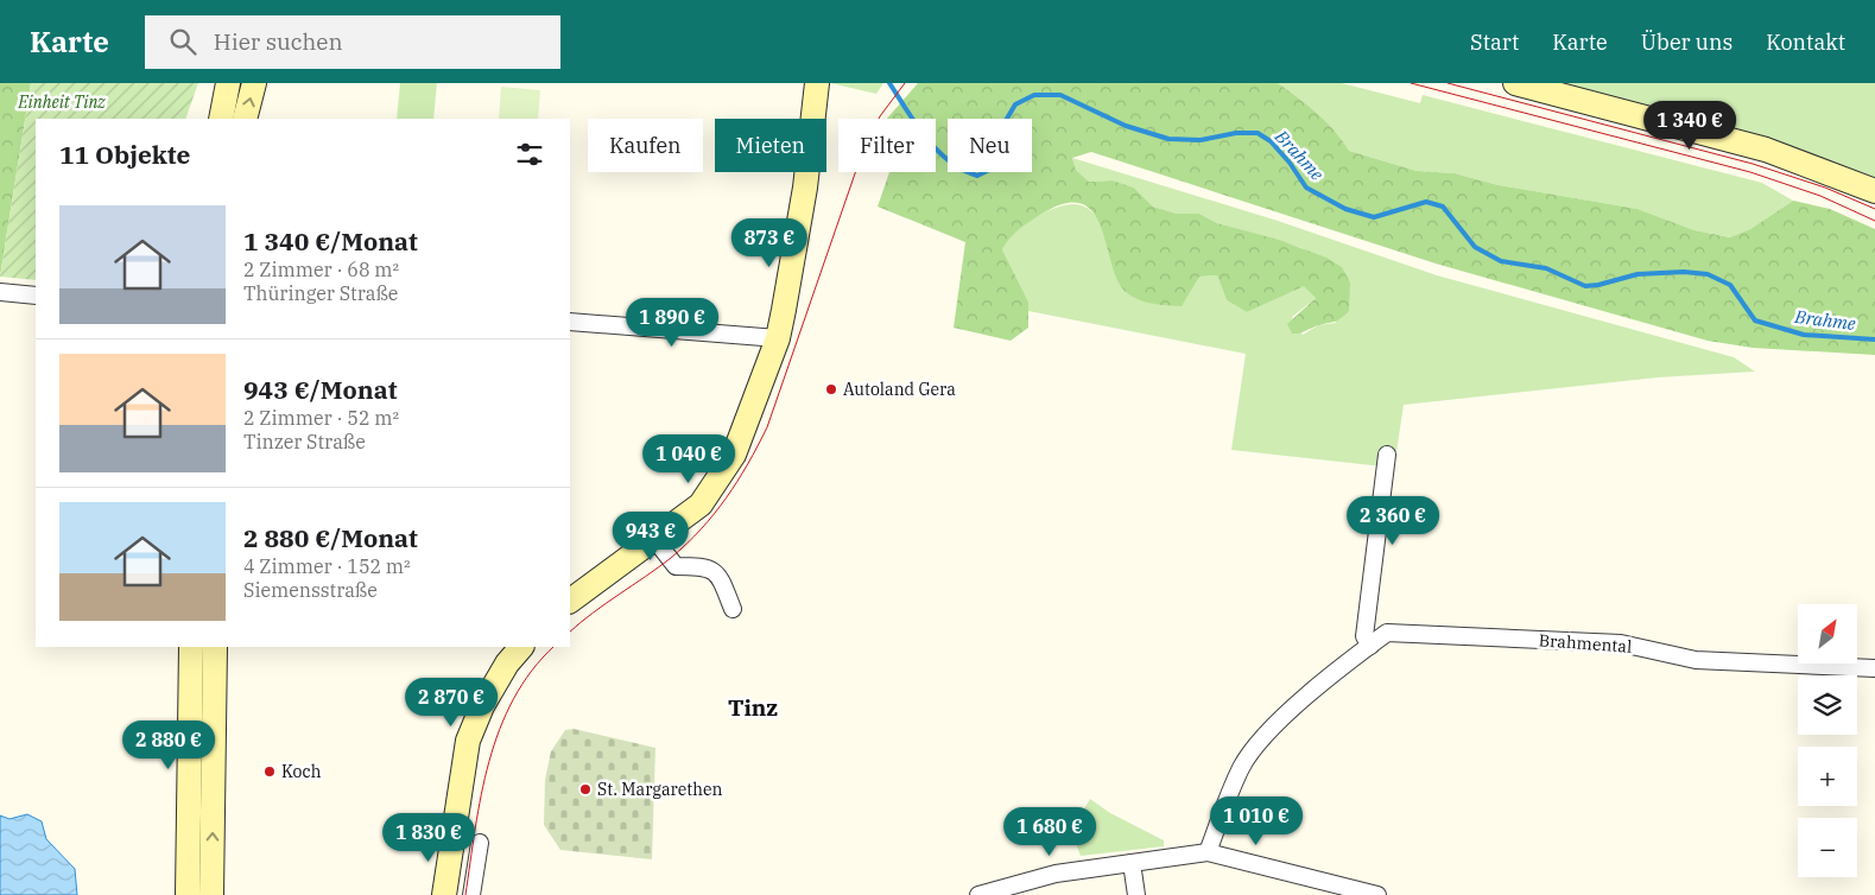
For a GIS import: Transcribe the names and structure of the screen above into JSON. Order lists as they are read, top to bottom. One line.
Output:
{"streets":{"street":["Brahmental"]},"districts":["Tinz"],"water":["Brahme"],"parks":["Einheit Tinz"],"places":["Autoland Gera","Koch","St. Margarethen"],"north":"top right","page":{"header":"Karte","search":"Hier suchen","nav":["Start","Karte","Über uns","Kontakt"],"price":["1 340 €","873 €","1 890 €","1 040 €","2 360 €","943 €","2 870 €","2 880 €","1 010 €","1 680 €","1 830 €"],"chip":["Kaufen","Mieten","Filter","Neu"],"heading":"11 Objekte","list":[{"name":"1 340 €/Monat","note":"2 Zimmer · 68 m² · Thüringer Straße"},{"name":"943 €/Monat","note":"2 Zimmer · 52 m² · Tinzer Straße"},{"name":"2 880 €/Monat","note":"4 Zimmer · 152 m² · Siemensstraße"}],"map_buttons":["+","−"]}}
